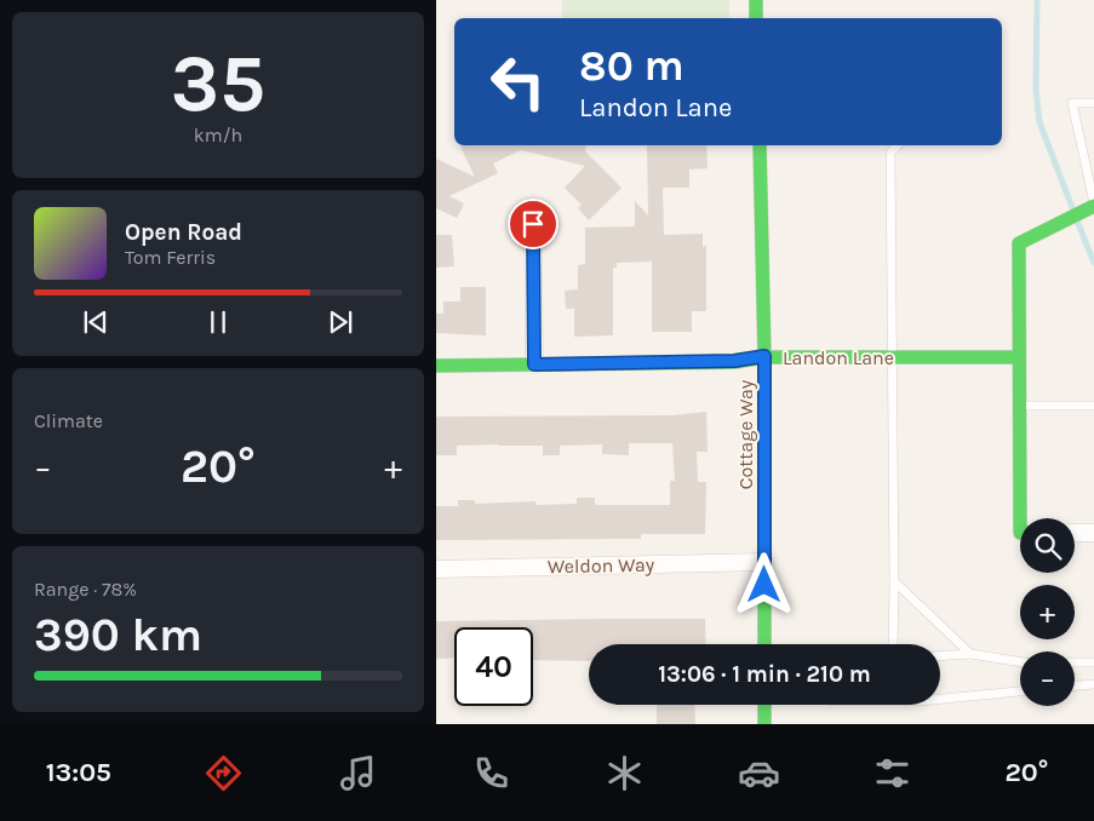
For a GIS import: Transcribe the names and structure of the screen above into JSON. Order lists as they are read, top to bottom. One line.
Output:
{"streets":{"street":["Landon Lane","Cottage Way","Weldon Way"]},"crossings":[["Landon Lane","Cottage Way"],["Cottage Way","Weldon Way"]],"page":{"tile":[["35","km/h"],"Climate",["Range · 78%","390 km"]],"turn":["80 m","Landon Lane"],"song":["Open Road","Tom Ferris"],"heat":["−","20°","+"],"map_buttons":["+","−"],"limit":"40","trip":"13:06 · 1 min · 210 m","tabs":["13:05","20°"]}}
